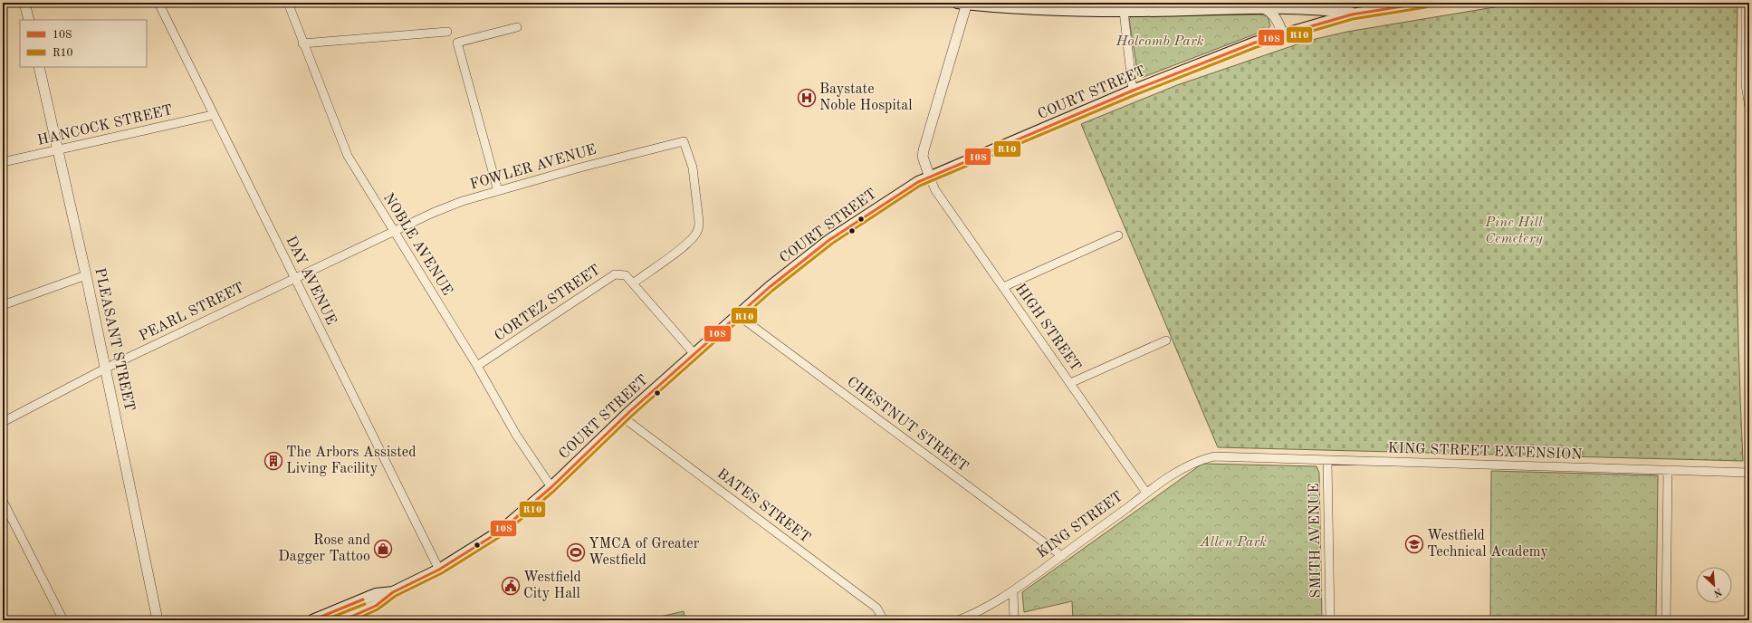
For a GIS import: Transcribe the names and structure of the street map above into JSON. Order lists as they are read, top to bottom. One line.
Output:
{"streets":{"main road":["COURT STREET"],"street":["HANCOCK STREET","FOWLER AVENUE","NOBLE AVENUE","DAY AVENUE","CORTEZ STREET","PEARL STREET","HIGH STREET","PLEASANT STREET","CHESTNUT STREET","KING STREET EXTENSION","BATES STREET","KING STREET","SMITH AVENUE"]},"crossings":[["COURT STREET","NOBLE AVENUE"],["COURT STREET","DAY AVENUE"],["COURT STREET","CORTEZ STREET"],["COURT STREET","HIGH STREET"],["COURT STREET","CHESTNUT STREET"],["COURT STREET","BATES STREET"],["HANCOCK STREET","DAY AVENUE"],["HANCOCK STREET","PLEASANT STREET"],["FOWLER AVENUE","NOBLE AVENUE"],["FOWLER AVENUE","CORTEZ STREET"],["FOWLER AVENUE","PEARL STREET"],["NOBLE AVENUE","CORTEZ STREET"],["NOBLE AVENUE","PEARL STREET"],["DAY AVENUE","PEARL STREET"],["PEARL STREET","PLEASANT STREET"],["HIGH STREET","KING STREET"],["CHESTNUT STREET","KING STREET"],["KING STREET EXTENSION","KING STREET"],["KING STREET EXTENSION","SMITH AVENUE"]],"parks":["Holcomb Park","Pine Hill Cemetery","Allen Park"],"places":{"hospital":["Baystate Noble Hospital"],"building":["The Arbors Assisted Living Facility"],"school or university":["Westfield Technical Academy"],"shop":["Rose and Dagger Tattoo"],"sports":["YMCA of Greater Westfield"],"public building":["Westfield City Hall"]},"lines":["transit line 10S","transit line R10"],"legend":["10S","R10"],"north":"bottom right"}
